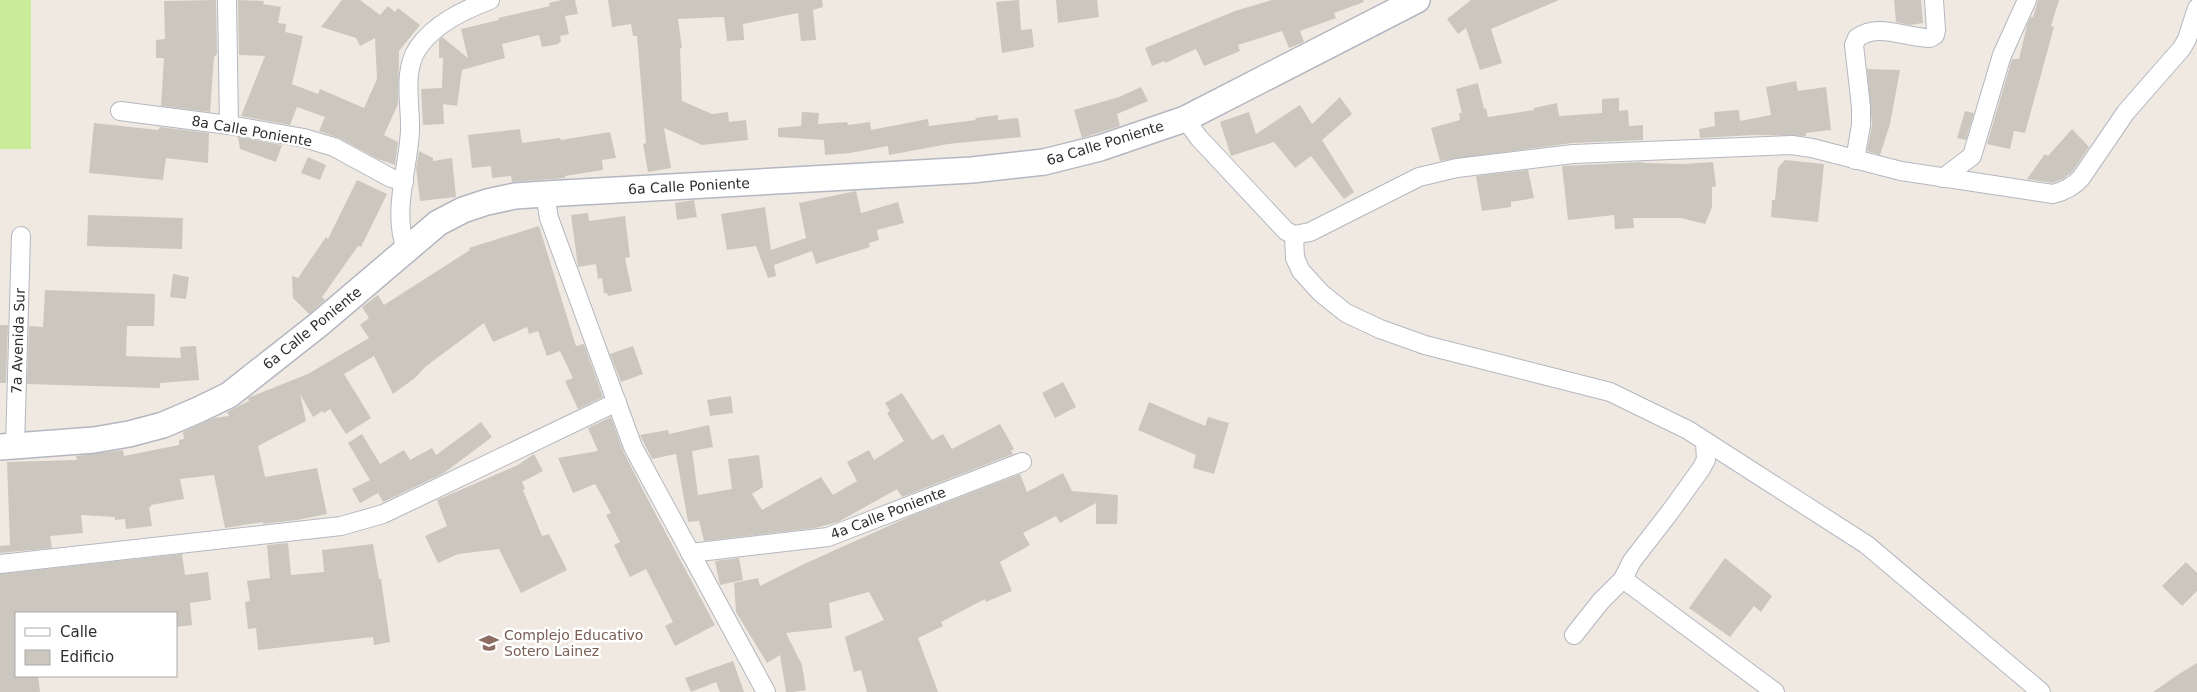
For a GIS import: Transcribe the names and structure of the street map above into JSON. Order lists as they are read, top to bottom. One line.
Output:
{"streets":{"street":["8a Calle Poniente","6a Calle Poniente","7a Avenida Sur","4a Calle Poniente"]},"crossings":[["6a Calle Poniente","7a Avenida Sur"]],"places":{"school or university":["Complejo Educativo Sotero Lainez"]},"legend":["Calle","Edificio"]}
